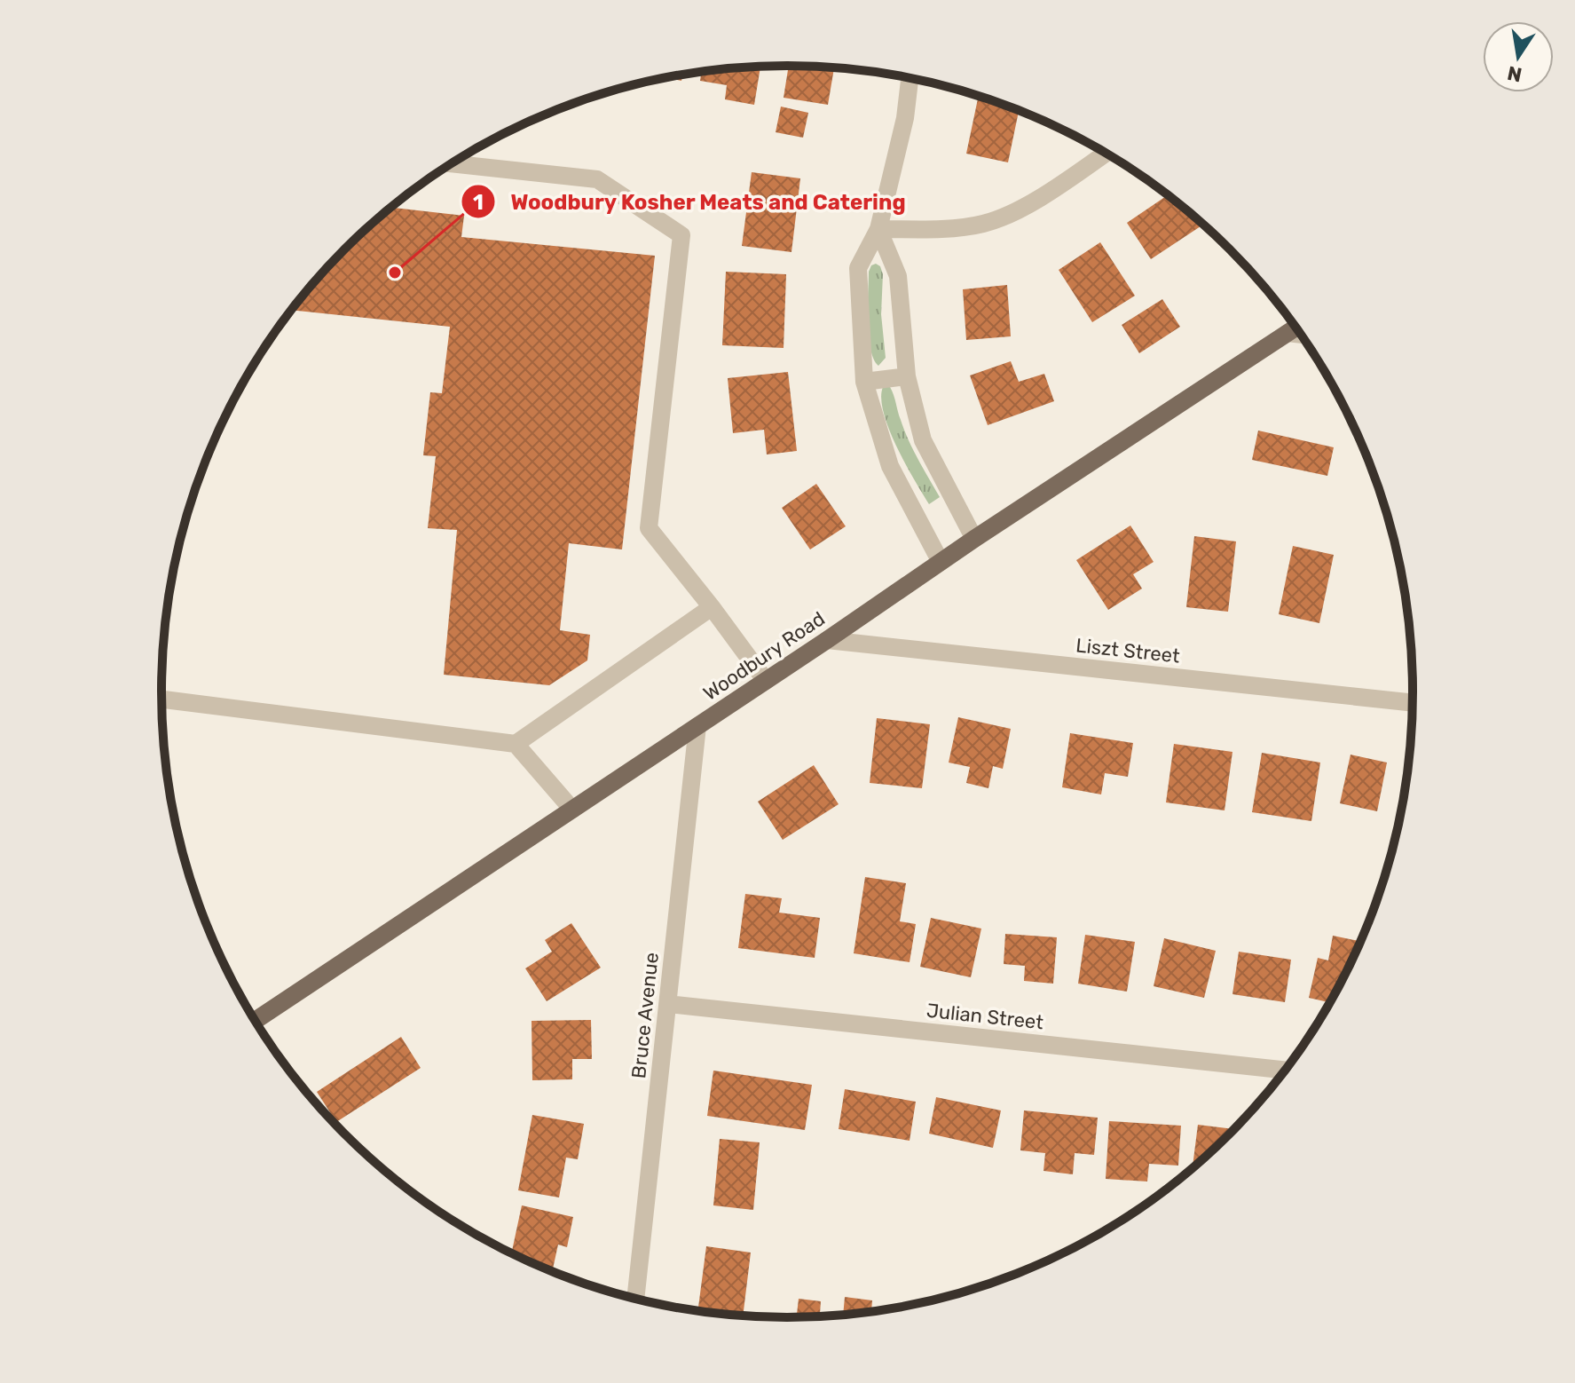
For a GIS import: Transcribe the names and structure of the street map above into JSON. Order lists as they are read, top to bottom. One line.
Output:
{"streets":{"main road":["Woodbury Road"],"street":["Liszt Street","Bruce Avenue","Julian Street"]},"crossings":[["Liszt Street","Woodbury Road"],["Woodbury Road","Bruce Avenue"],["Bruce Avenue","Julian Street"]],"places":["Woodbury Kosher Meats and Catering"],"north":"bottom"}
